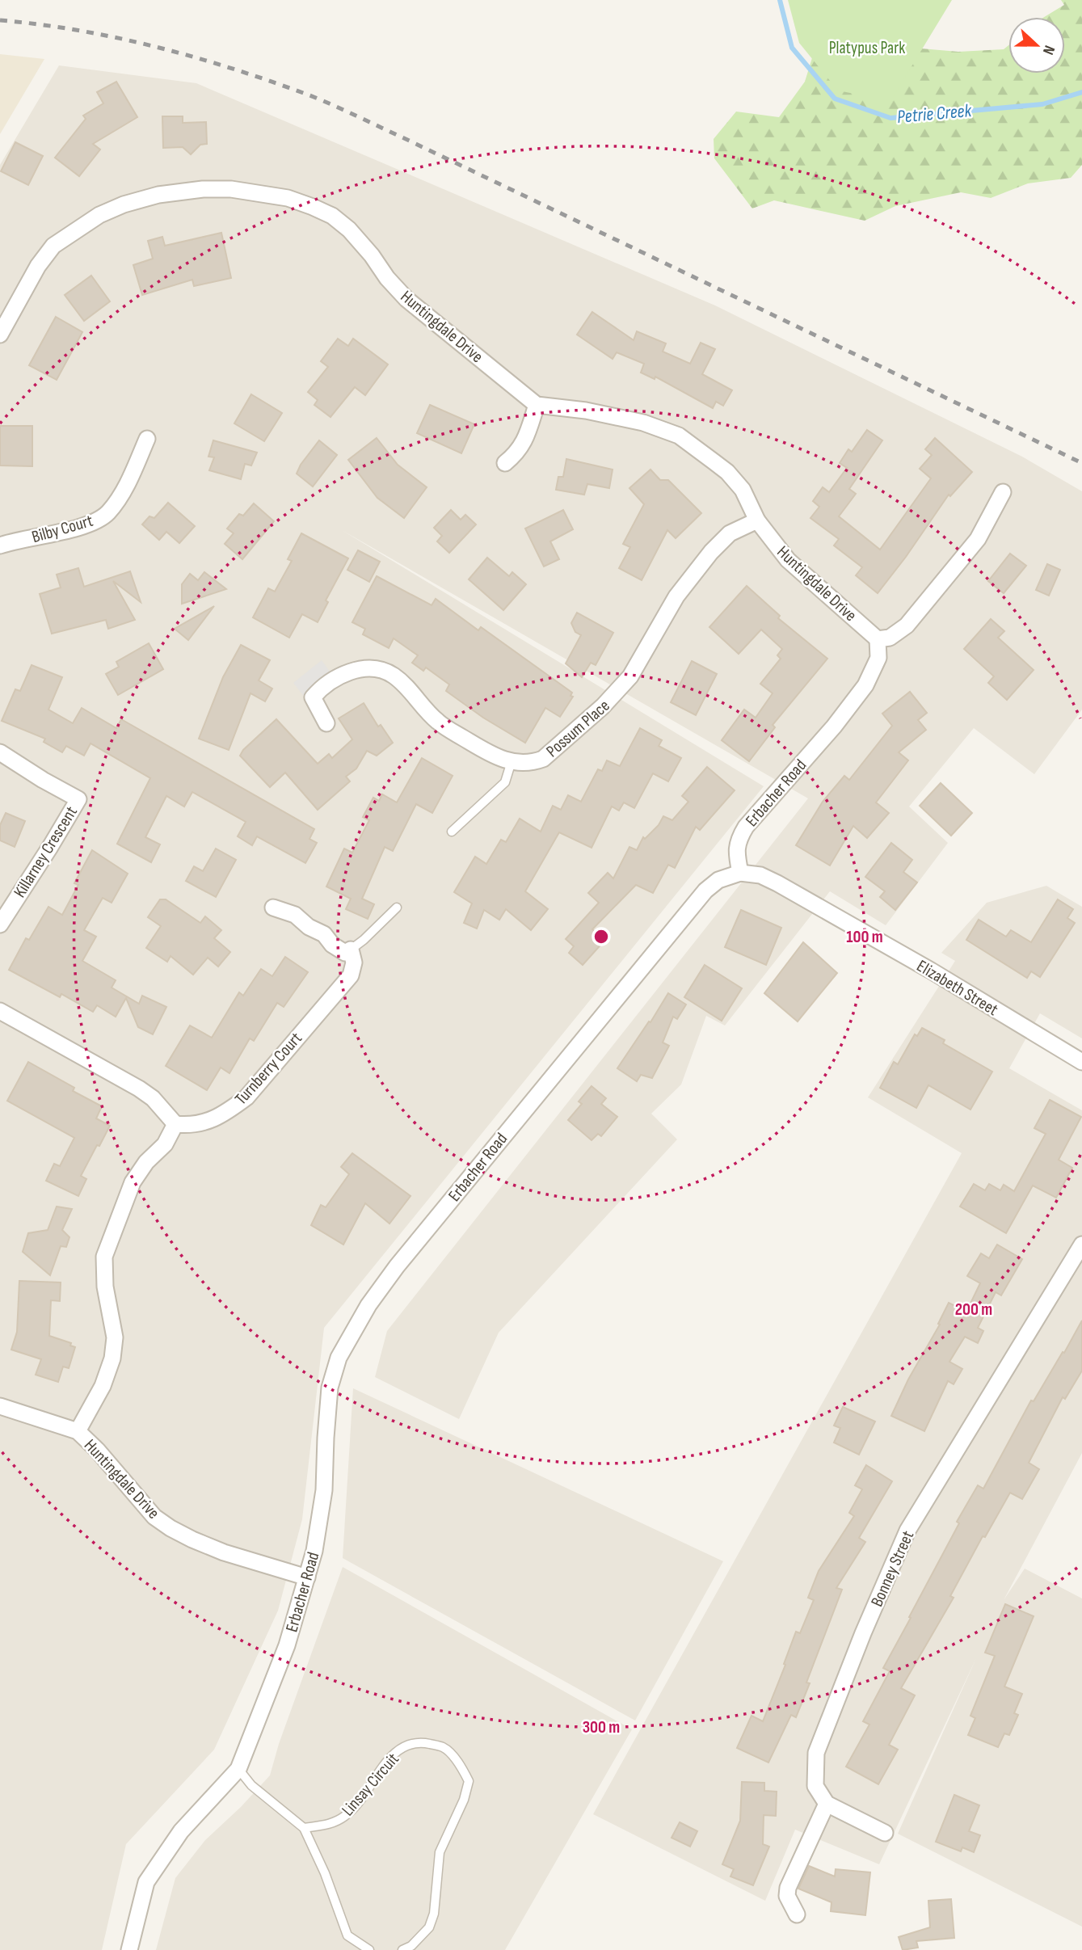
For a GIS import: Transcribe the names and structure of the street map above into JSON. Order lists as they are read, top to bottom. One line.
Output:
{"streets":{"street":["Huntingdale Drive","Bilby Court","Possum Place","Erbacher Road","Killarney Crescent","Elizabeth Street","Turnberry Court","Bonney Street"],"lane":["Linsay Circuit"]},"crossings":[["Huntingdale Drive","Possum Place"],["Huntingdale Drive","Erbacher Road"],["Erbacher Road","Elizabeth Street"]],"water":["Petrie Creek"],"parks":["Platypus Park"],"north":"right","rings":["100 m","200 m","300 m"]}
